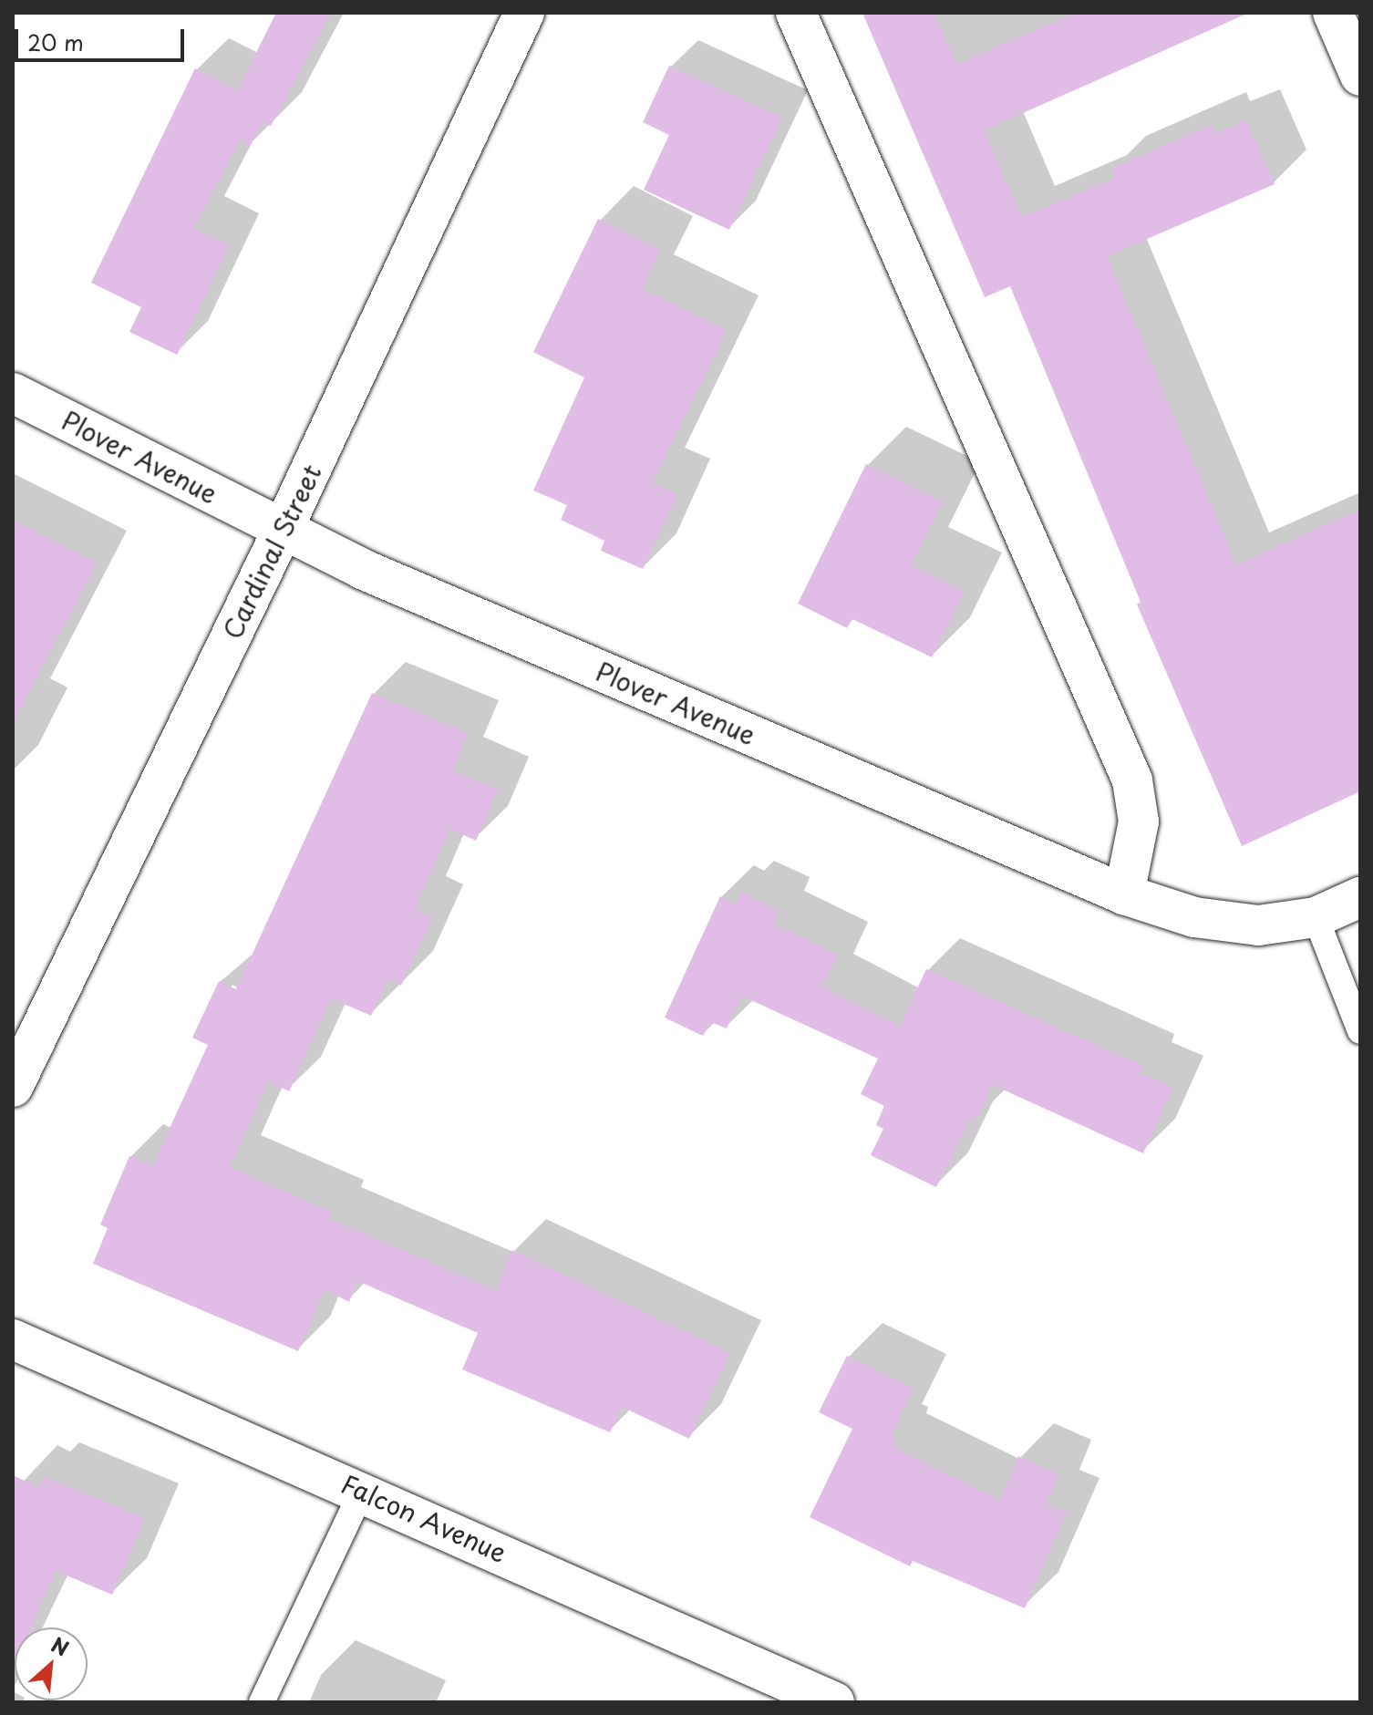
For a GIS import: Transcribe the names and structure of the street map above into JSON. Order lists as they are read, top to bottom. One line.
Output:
{"streets":{"street":["Plover Avenue","Cardinal Street","Falcon Avenue"]},"crossings":[["Plover Avenue","Cardinal Street"]],"scale_bar":"20 m","north":"top right"}
